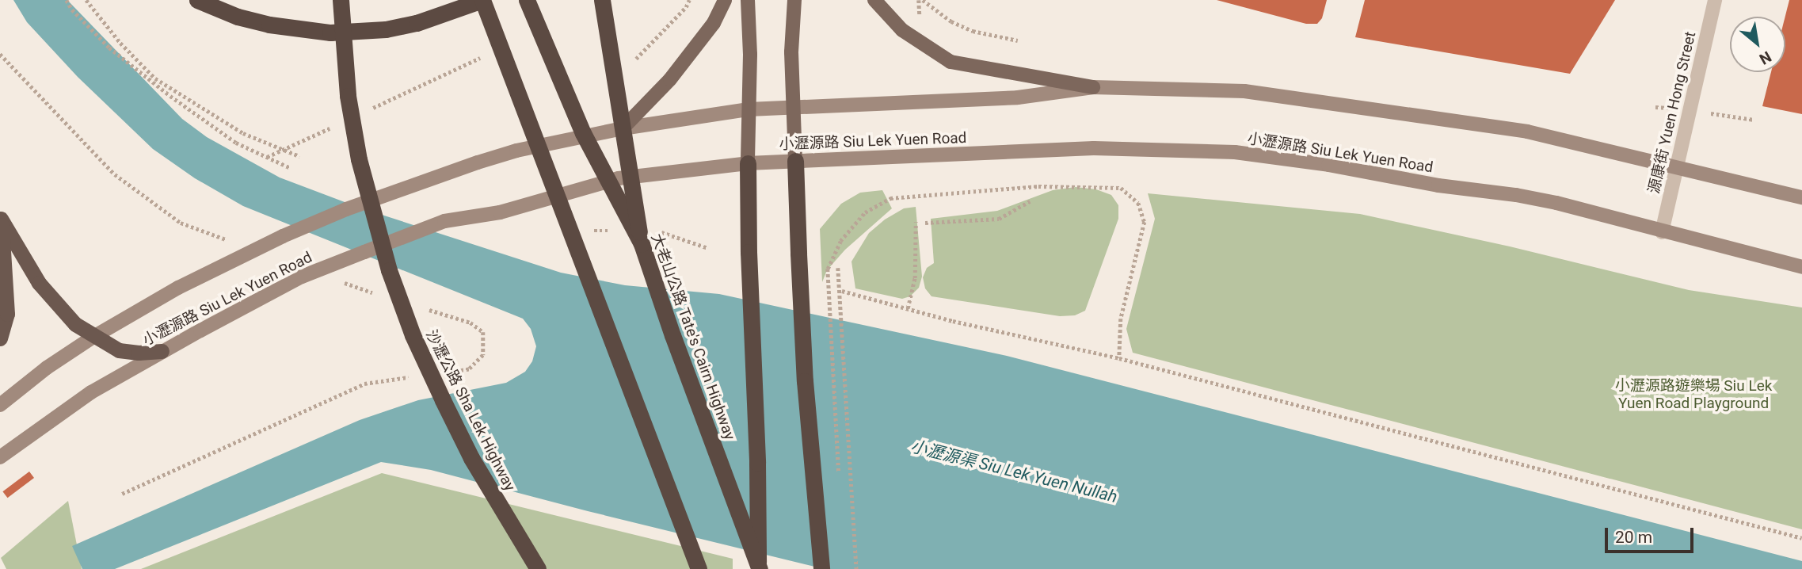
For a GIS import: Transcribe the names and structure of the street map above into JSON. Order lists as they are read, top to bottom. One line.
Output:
{"streets":{"highway":["大老山公路 Tate's Cairn Highway","沙瀝公路 Sha Lek Highway"],"main road":["小瀝源路 Siu Lek Yuen Road"],"street":["源康街 Yuen Hong Street"]},"crossings":[["源康街 Yuen Hong Street","小瀝源路 Siu Lek Yuen Road"]],"water":["小瀝源渠 Siu Lek Yuen Nullah"],"parks":["小瀝源路遊樂場 Siu Lek Yuen Road Playground"],"scale_bar":"20 m","north":"bottom right"}
